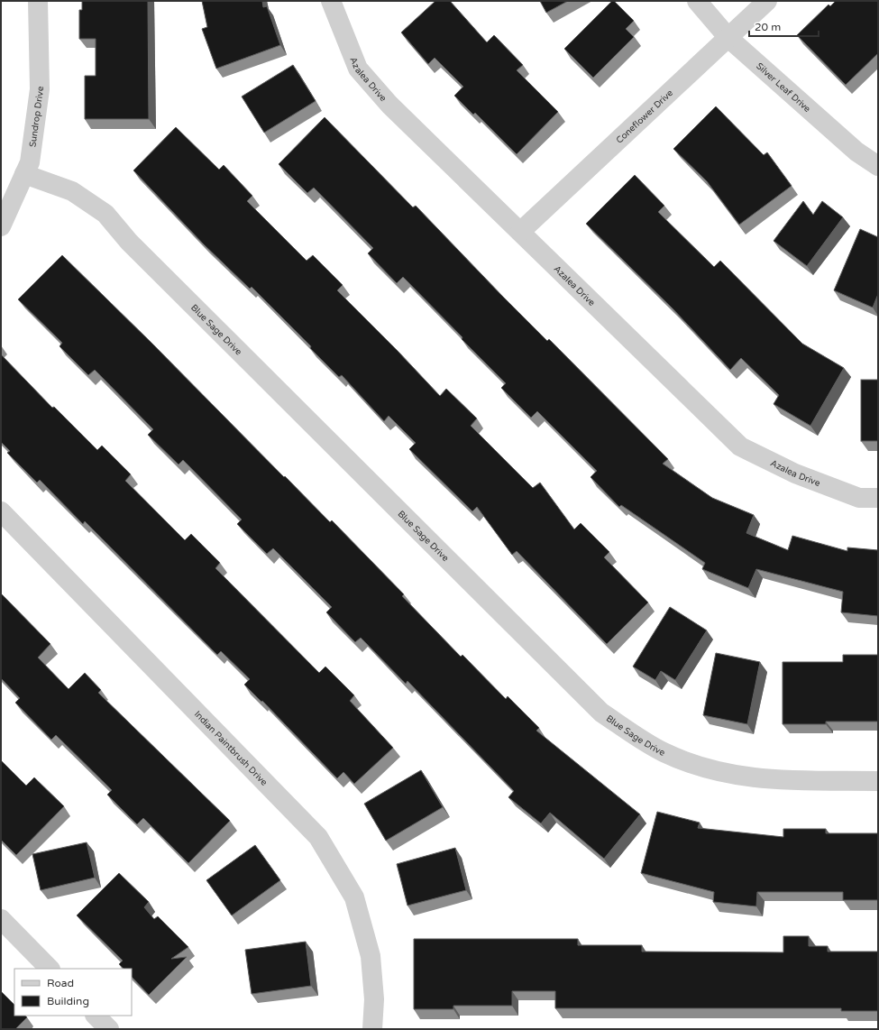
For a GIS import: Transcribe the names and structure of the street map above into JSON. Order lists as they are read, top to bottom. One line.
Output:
{"streets":{"street":["Azalea Drive","Silver Leaf Drive","Sundrop Drive","Coneflower Drive","Blue Sage Drive","Indian Paintbrush Drive"]},"crossings":[["Azalea Drive","Coneflower Drive"],["Silver Leaf Drive","Coneflower Drive"],["Sundrop Drive","Blue Sage Drive"]],"legend":["Road","Building"],"scale_bar":"20 m"}
